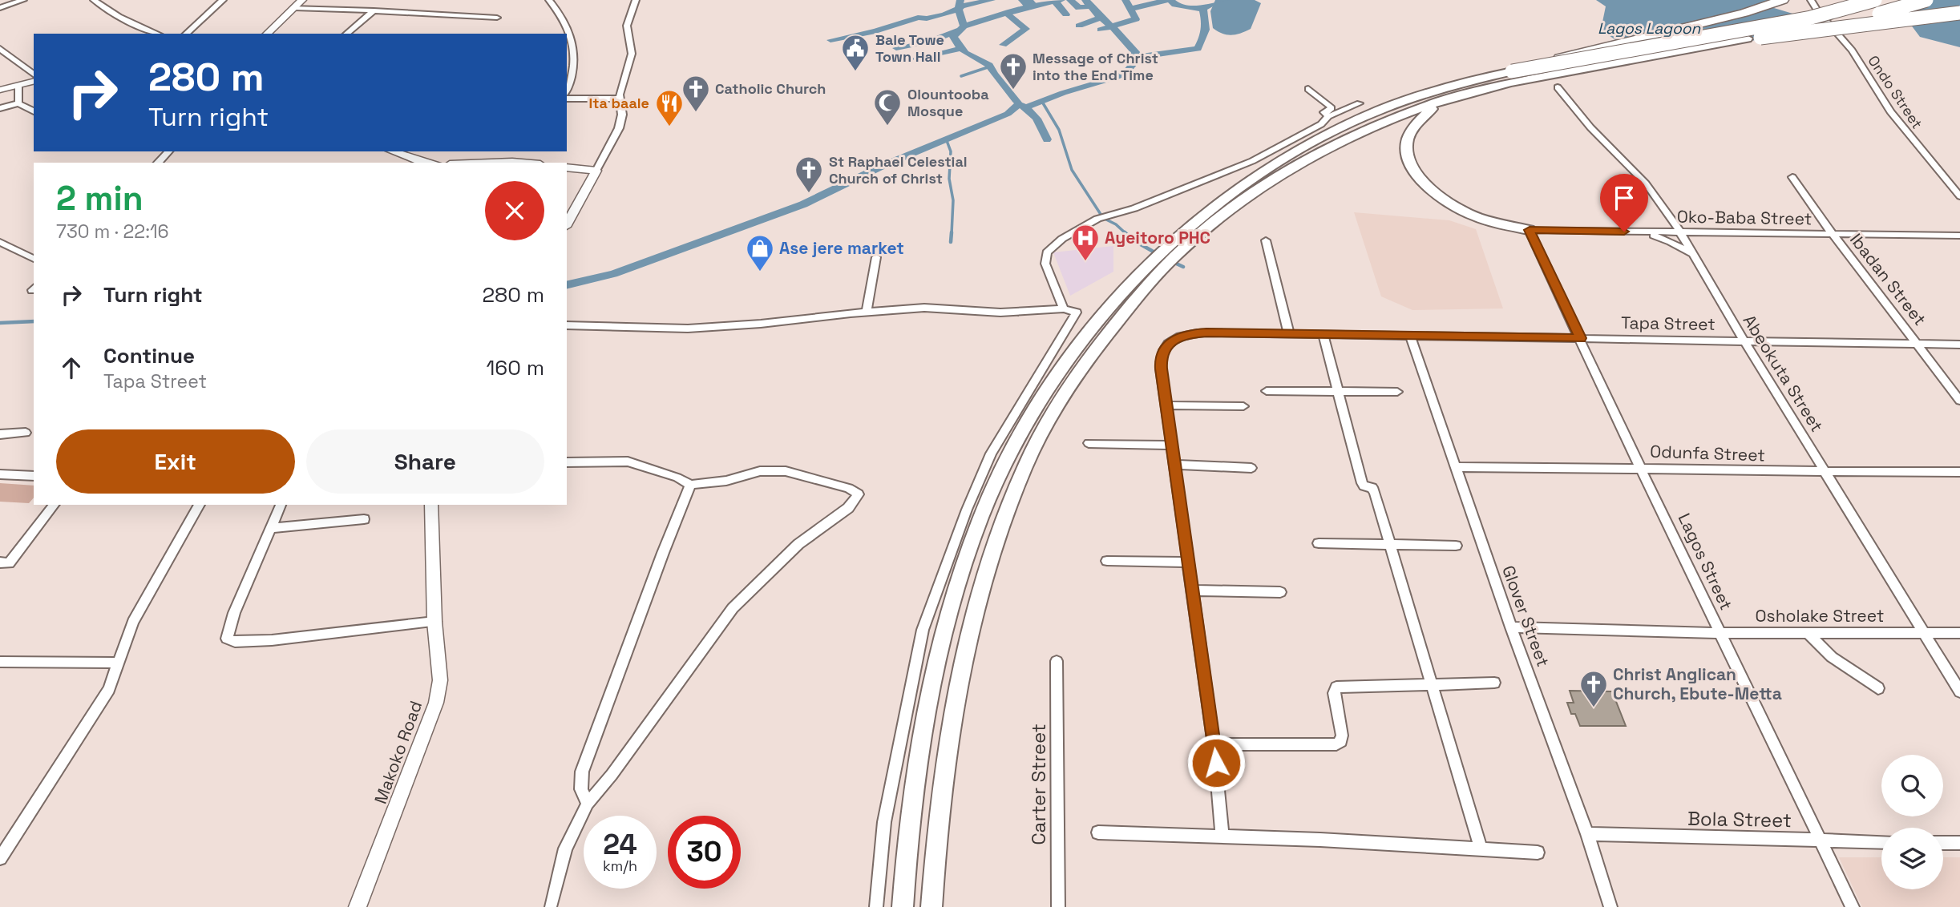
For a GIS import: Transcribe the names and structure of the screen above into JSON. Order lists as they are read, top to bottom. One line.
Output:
{"streets":{"street":["Ondo Street","Oko-Baba Street","Ibadan Street","Tapa Street","Abeokuta Street","Odunfa Street","Lagos Street","Glover Street","Osholake Street","Makoko Road","Carter Street","Bola Street"]},"crossings":[["Oko-Baba Street","Ibadan Street"],["Oko-Baba Street","Abeokuta Street"],["Oko-Baba Street","Lagos Street"],["Ibadan Street","Tapa Street"],["Tapa Street","Abeokuta Street"],["Tapa Street","Lagos Street"],["Tapa Street","Glover Street"],["Abeokuta Street","Odunfa Street"],["Abeokuta Street","Osholake Street"],["Odunfa Street","Lagos Street"],["Odunfa Street","Glover Street"],["Lagos Street","Osholake Street"],["Lagos Street","Bola Street"],["Glover Street","Osholake Street"],["Glover Street","Bola Street"]],"water":["Lagos Lagoon"],"places":{"public building":["Bale Towe Town Hall"],"church":["Message of Christ into the End Time","Catholic Church","St Raphael Celestial Church of Christ","Christ Anglican Church, Ebute-Metta"],"mosque":["Olountooba Mosque"],"restaurant":["Ita baale"],"hospital":["Ayeitoro PHC"],"shop":["Ase jere market"]},"page":{"turn":["280 m","Turn right"],"heading":["2 min","730 m · 22:16"],"list":[{"name":"Turn right","value":"280 m"},{"name":"Continue","note":"Tapa Street","value":"160 m"}],"buttons":["Exit","Share"],"speed":"24 km/h","limit":"30"}}
